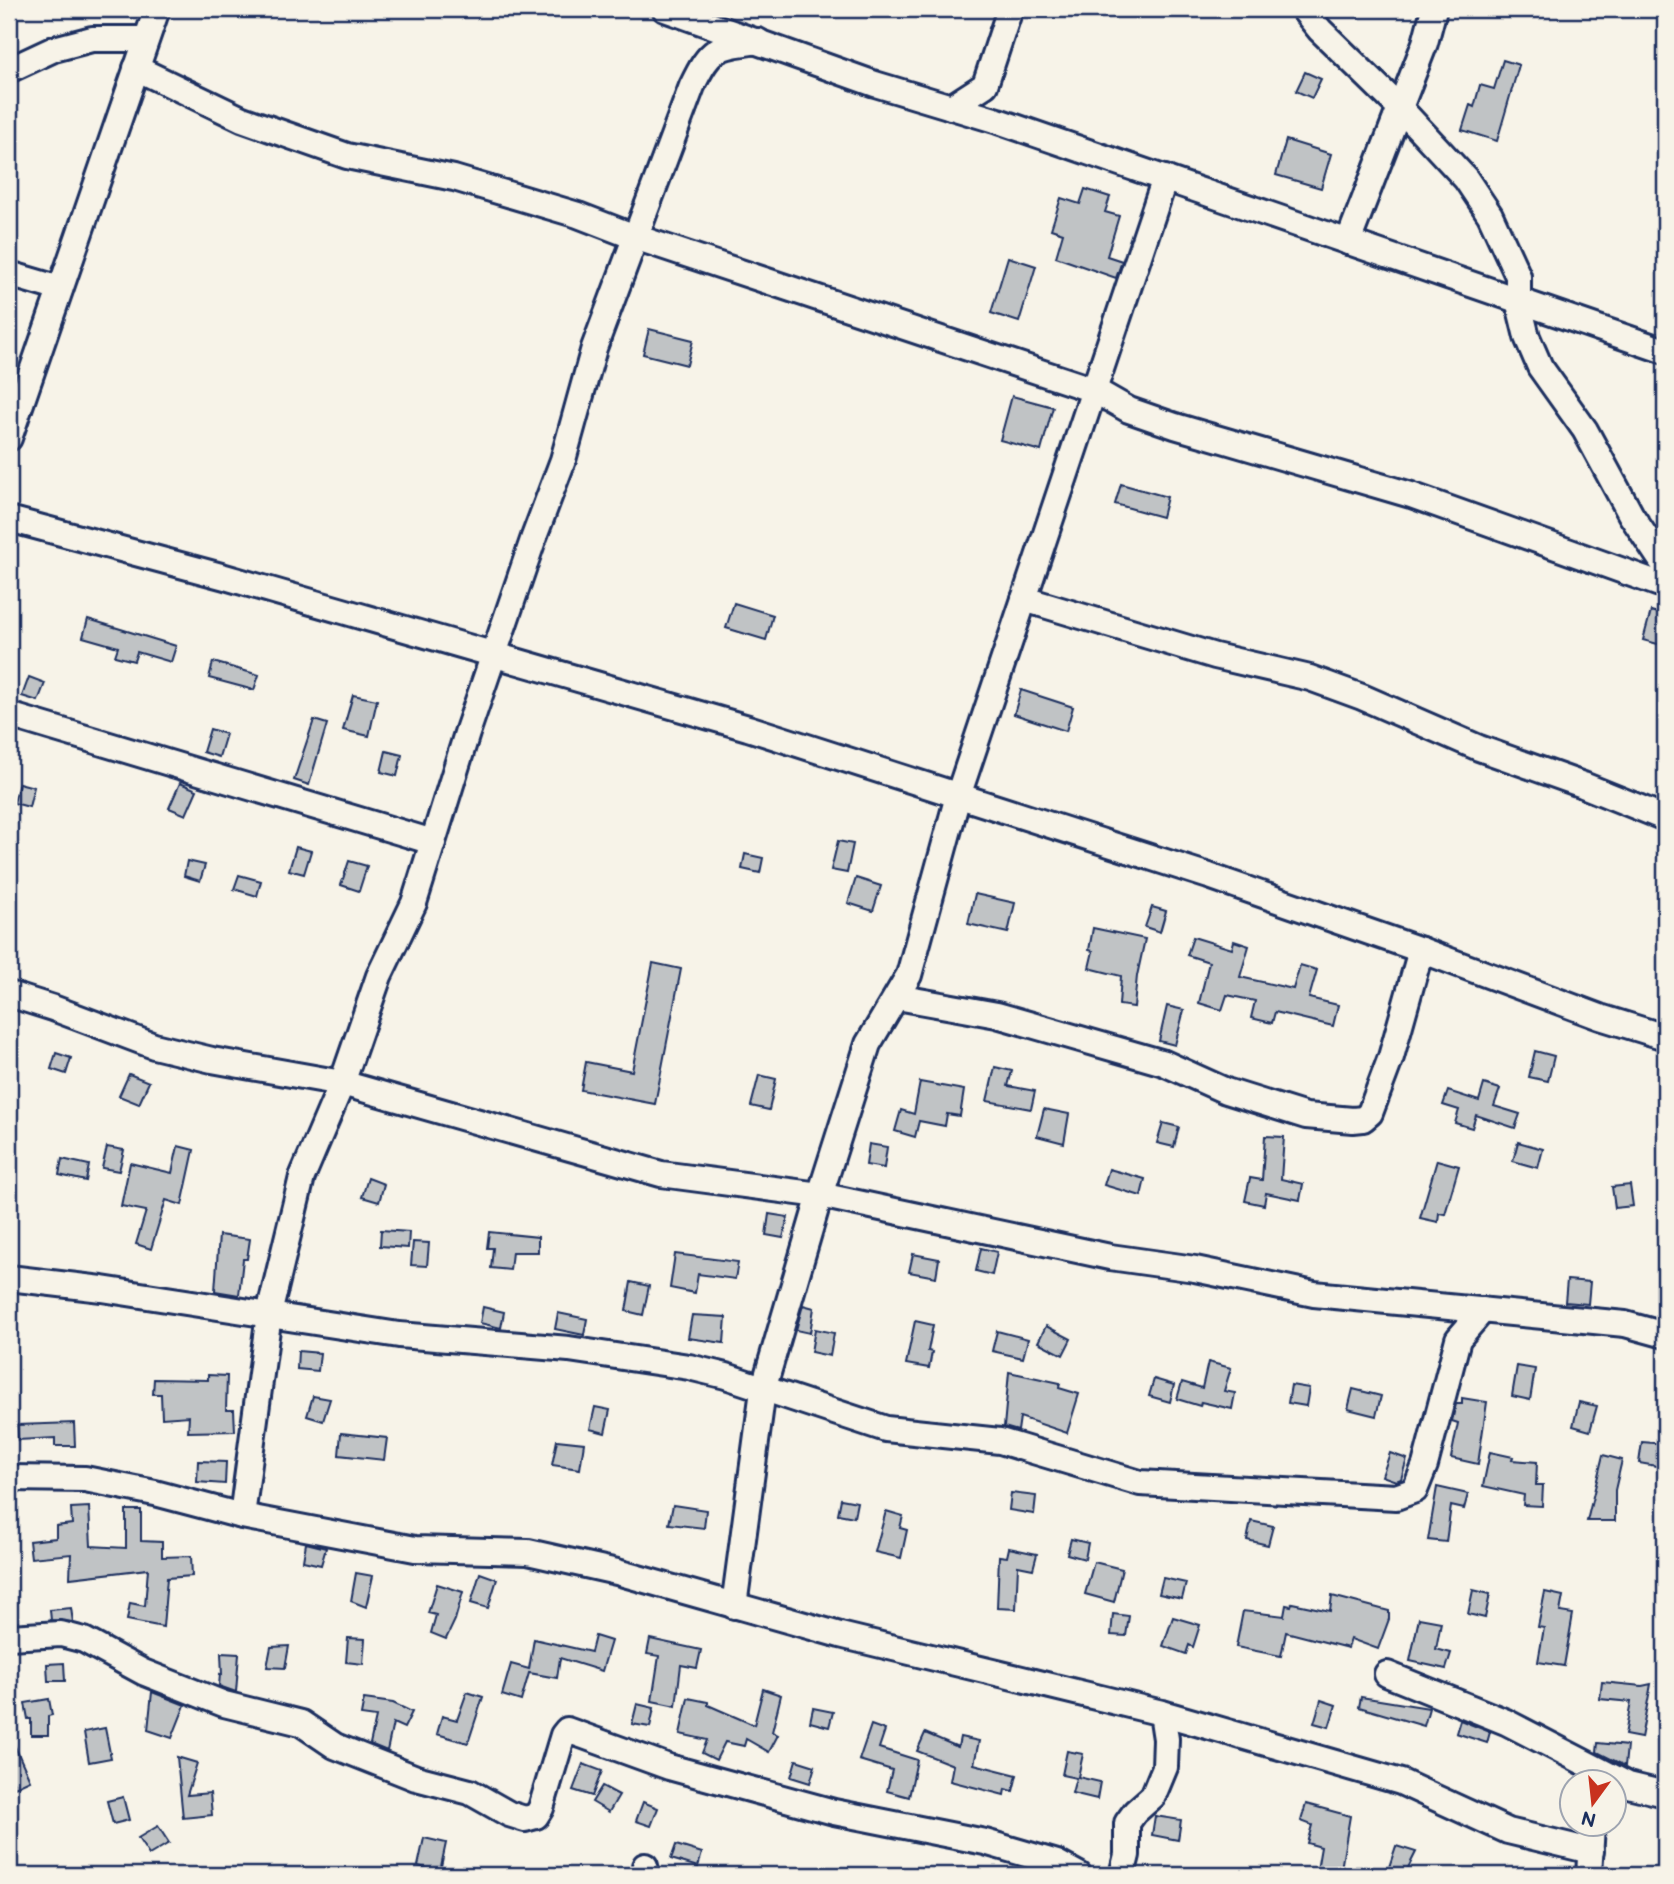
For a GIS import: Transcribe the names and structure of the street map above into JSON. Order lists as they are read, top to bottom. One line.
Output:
{"north":"bottom"}
